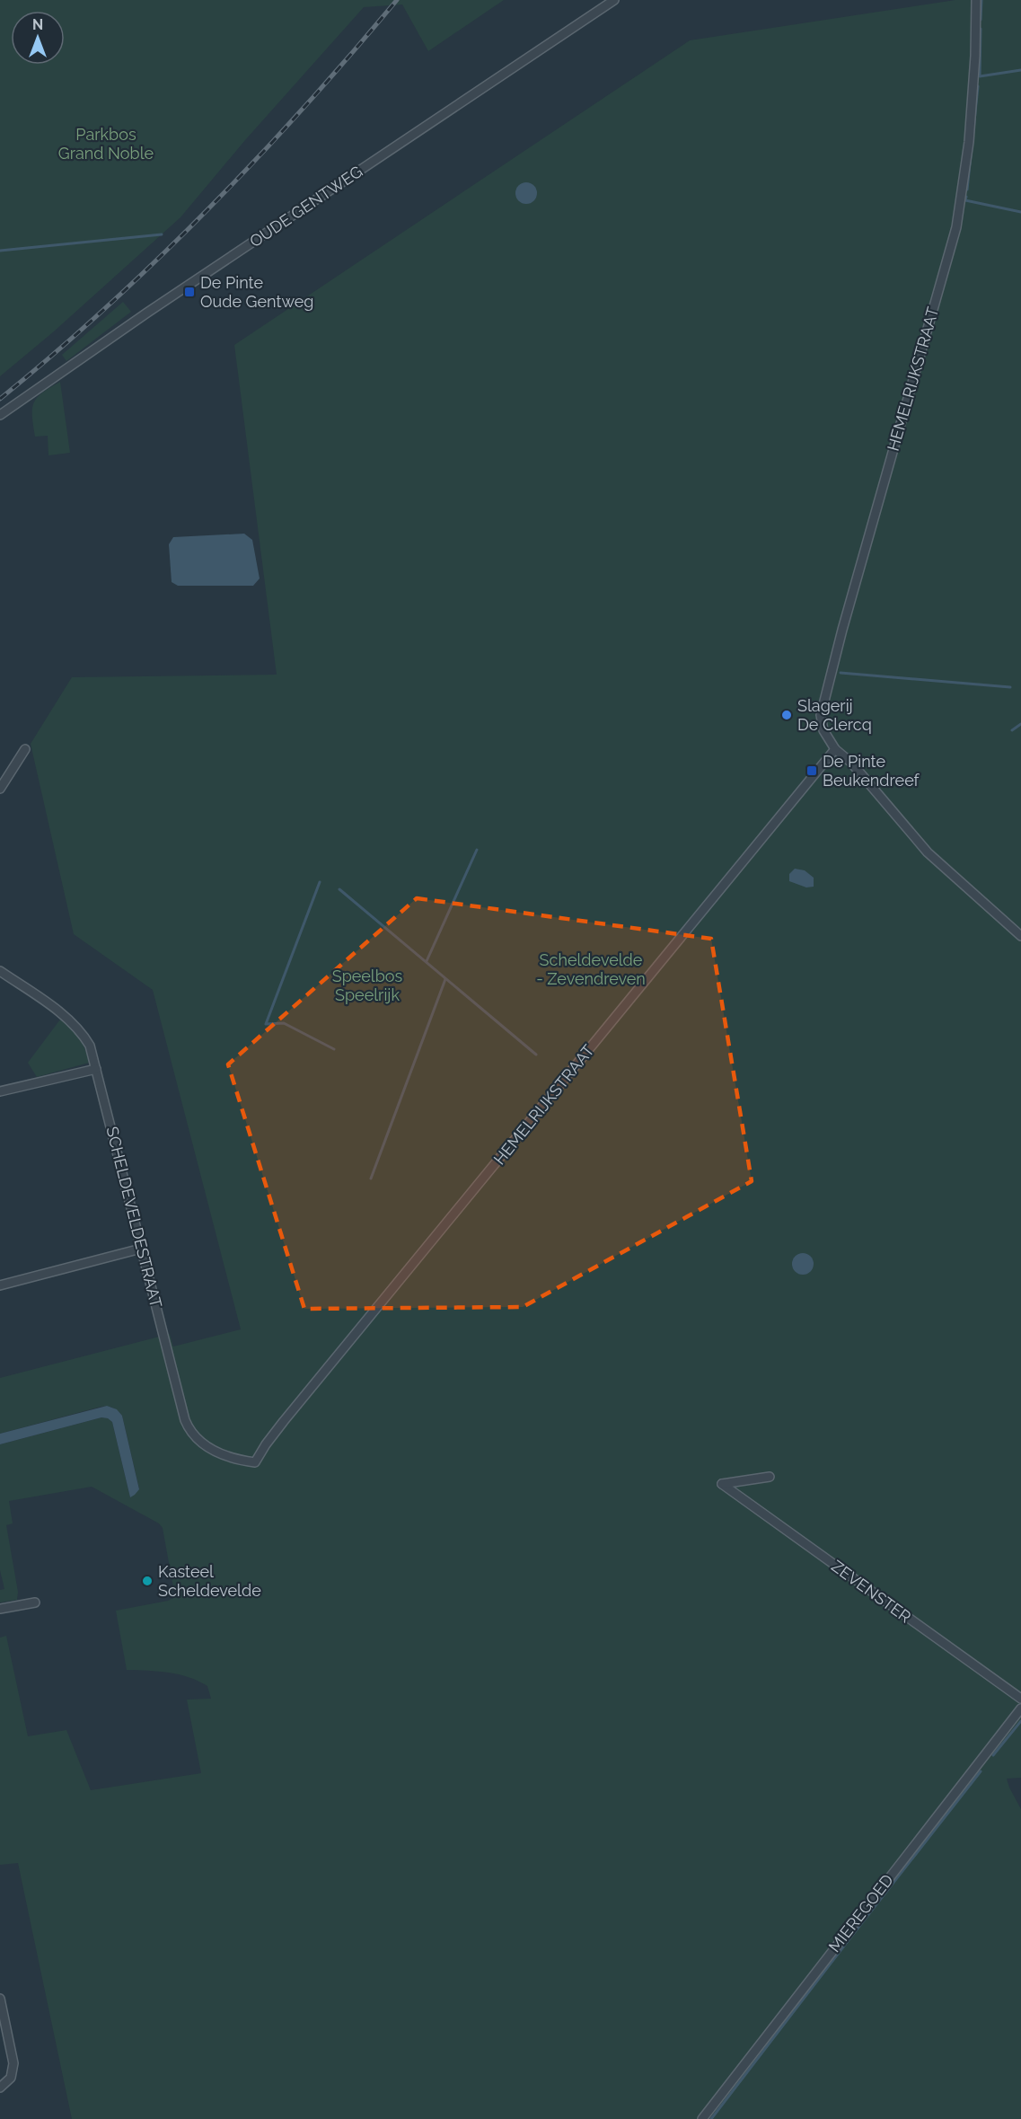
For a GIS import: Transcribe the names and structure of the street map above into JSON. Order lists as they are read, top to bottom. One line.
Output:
{"streets":{"street":["OUDE GENTWEG","HEMELRIJKSTRAAT","SCHELDEVELDESTRAAT","ZEVENSTER","MIEREGOED"]},"crossings":[["HEMELRIJKSTRAAT","SCHELDEVELDESTRAAT"]],"parks":["Parkbos Grand Noble","Scheldevelde - Zevendreven","Speelbos Speelrijk"],"places":{"transit":["De Pinte Oude Gentweg","De Pinte Beukendreef"],"other":["Slagerij De Clercq","Kasteel Scheldevelde"]},"north":"top"}
